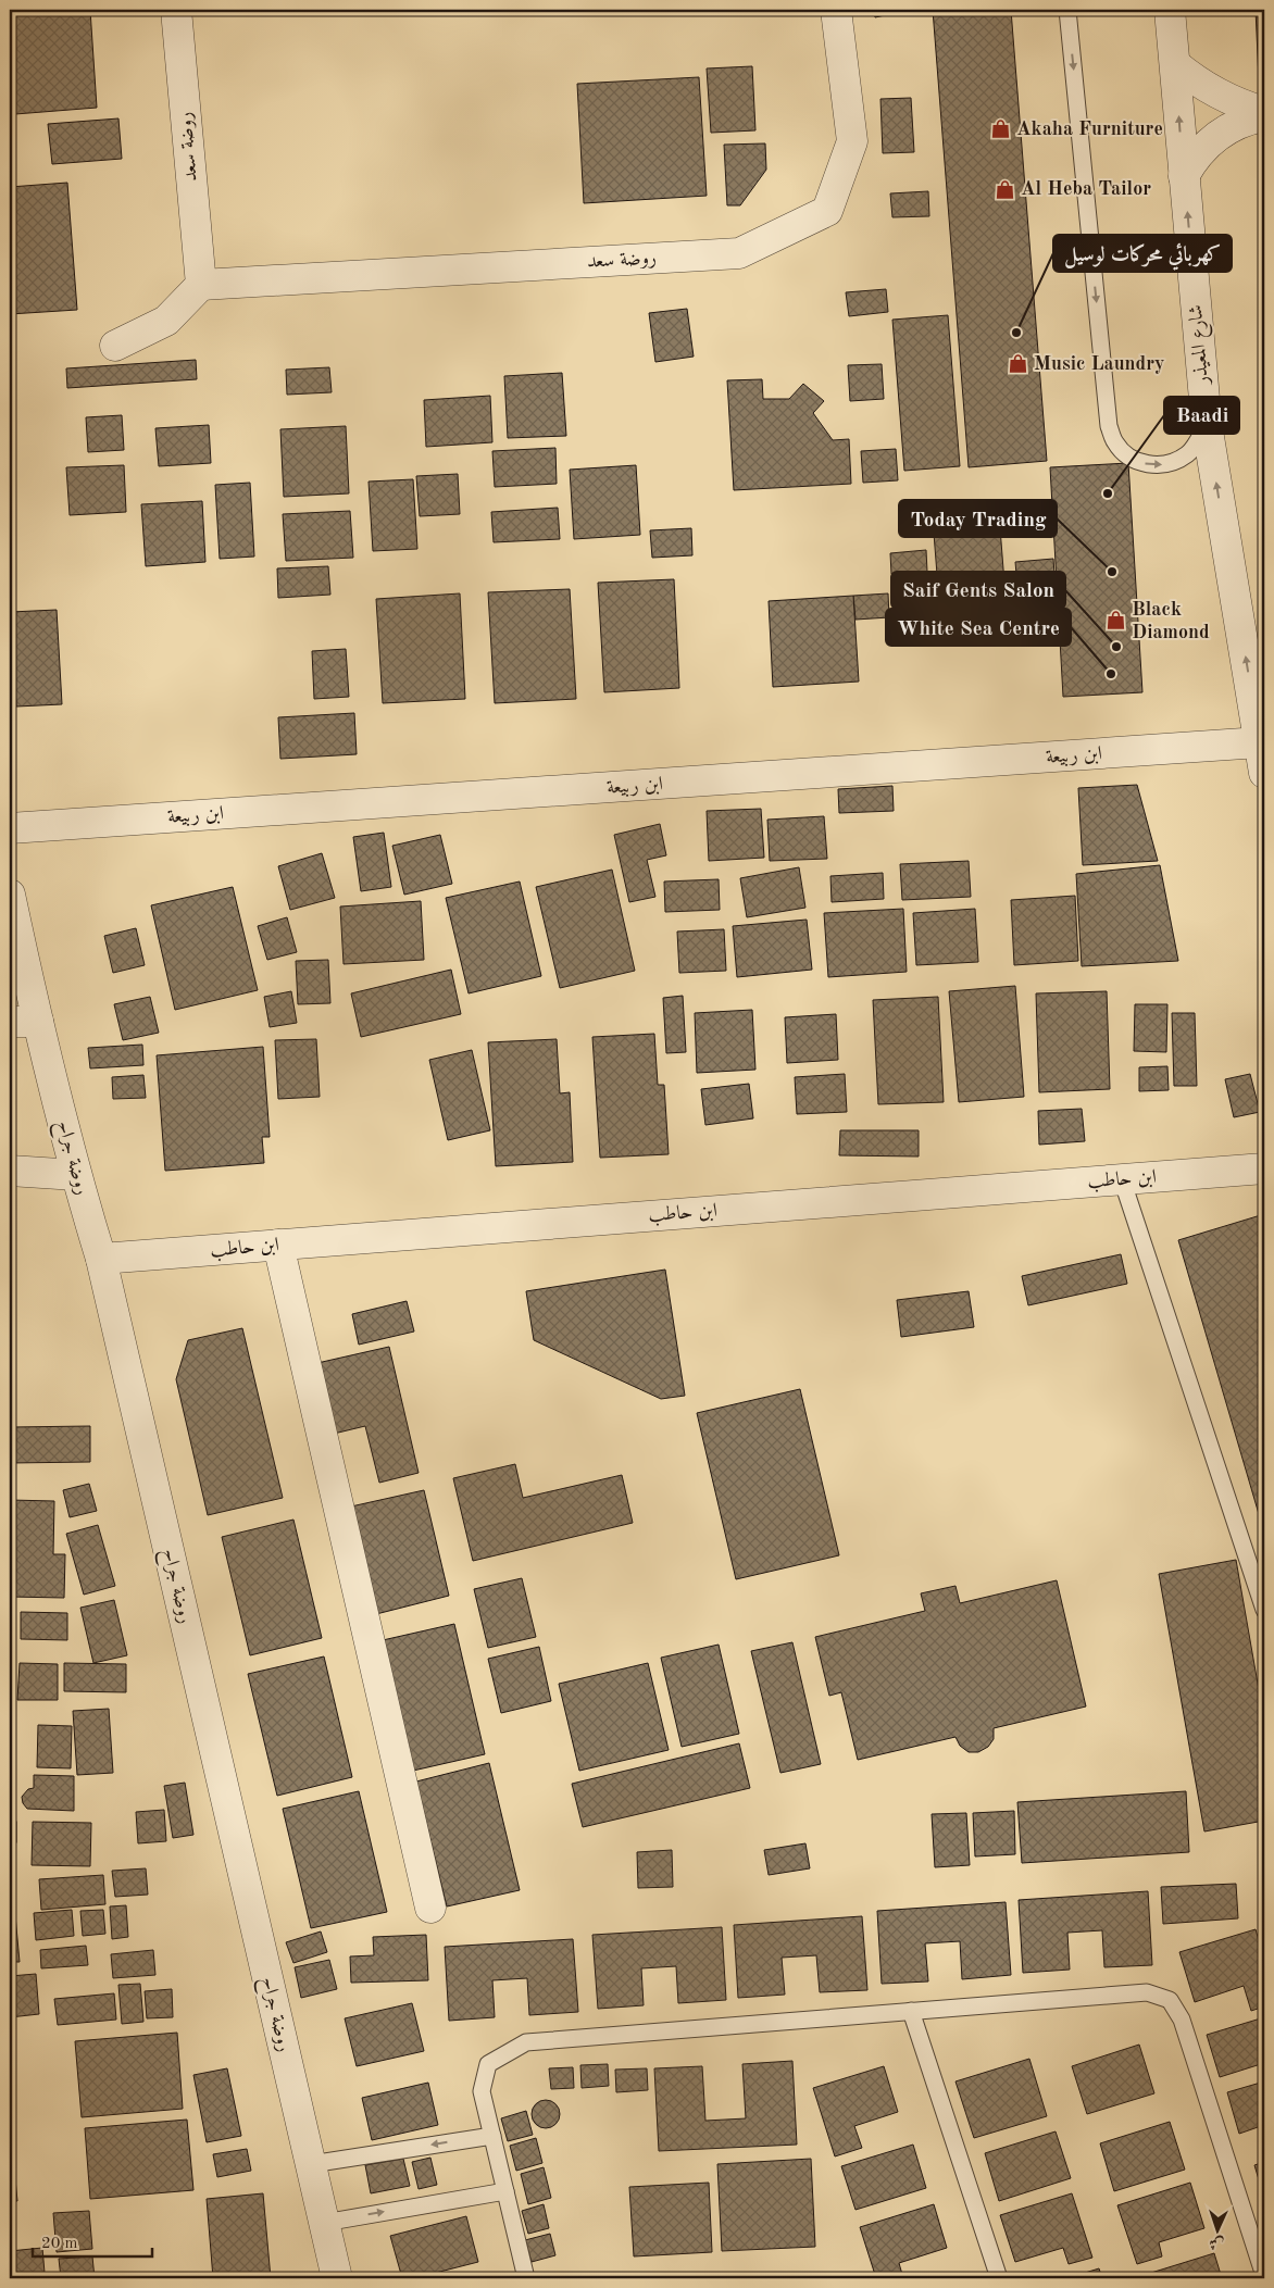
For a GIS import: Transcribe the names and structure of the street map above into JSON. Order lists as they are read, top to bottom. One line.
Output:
{"streets":{"street":["روضة سعد","شارع المعيذر","ابن ربيعة","روضة جراح","ابن حاطب"]},"crossings":[["شارع المعيذر","ابن ربيعة"],["روضة جراح","ابن حاطب"]],"one_way":["شارع المعيذر"],"places":{"shop":["Akaha Furniture","Al Heba Tailor","Music Laundry","Black Diamond"],"other":["كهربائي محركات لوسيل","Baadi","Today Trading","Saif Gents Salon","White Sea Centre"]},"scale_bar":"20 m","north":"bottom"}
